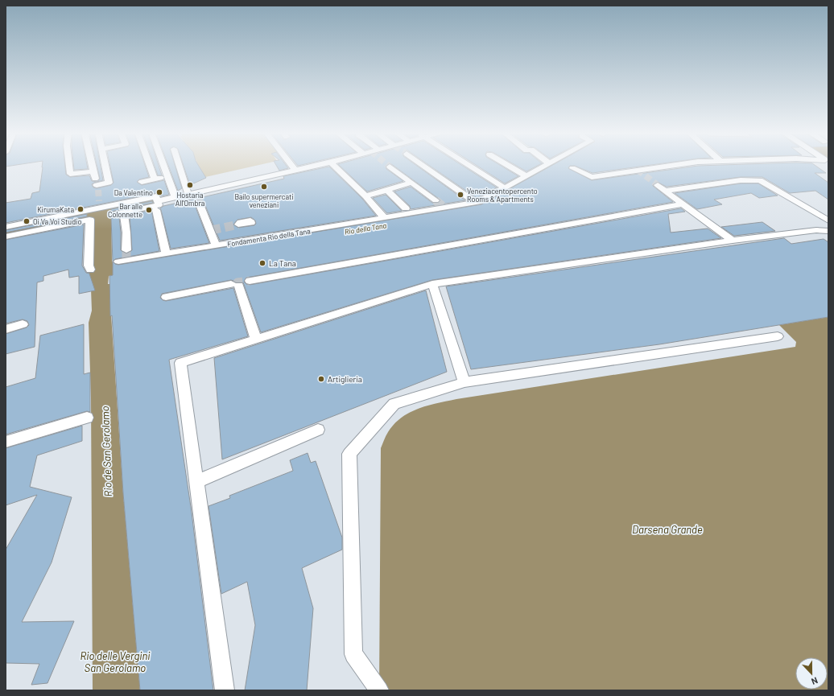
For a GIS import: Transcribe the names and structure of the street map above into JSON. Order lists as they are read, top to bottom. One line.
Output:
{"streets":{"street":["Fondamenta Rio della Tana"]},"water":["Rio della Tana","Rio de San Gerolamo","Darsena Grande","Rio delle Vergini San Gerolamo"],"places":["Hostaria All'Ombra","Baílo supermercati veneziani","Da Valentino","Veneziacentopercento Rooms & Apartments","KirumaKata","Bar alle Colonnette","Oi Va Voi Studio","La Tana","Artiglieria"],"north":"bottom"}
